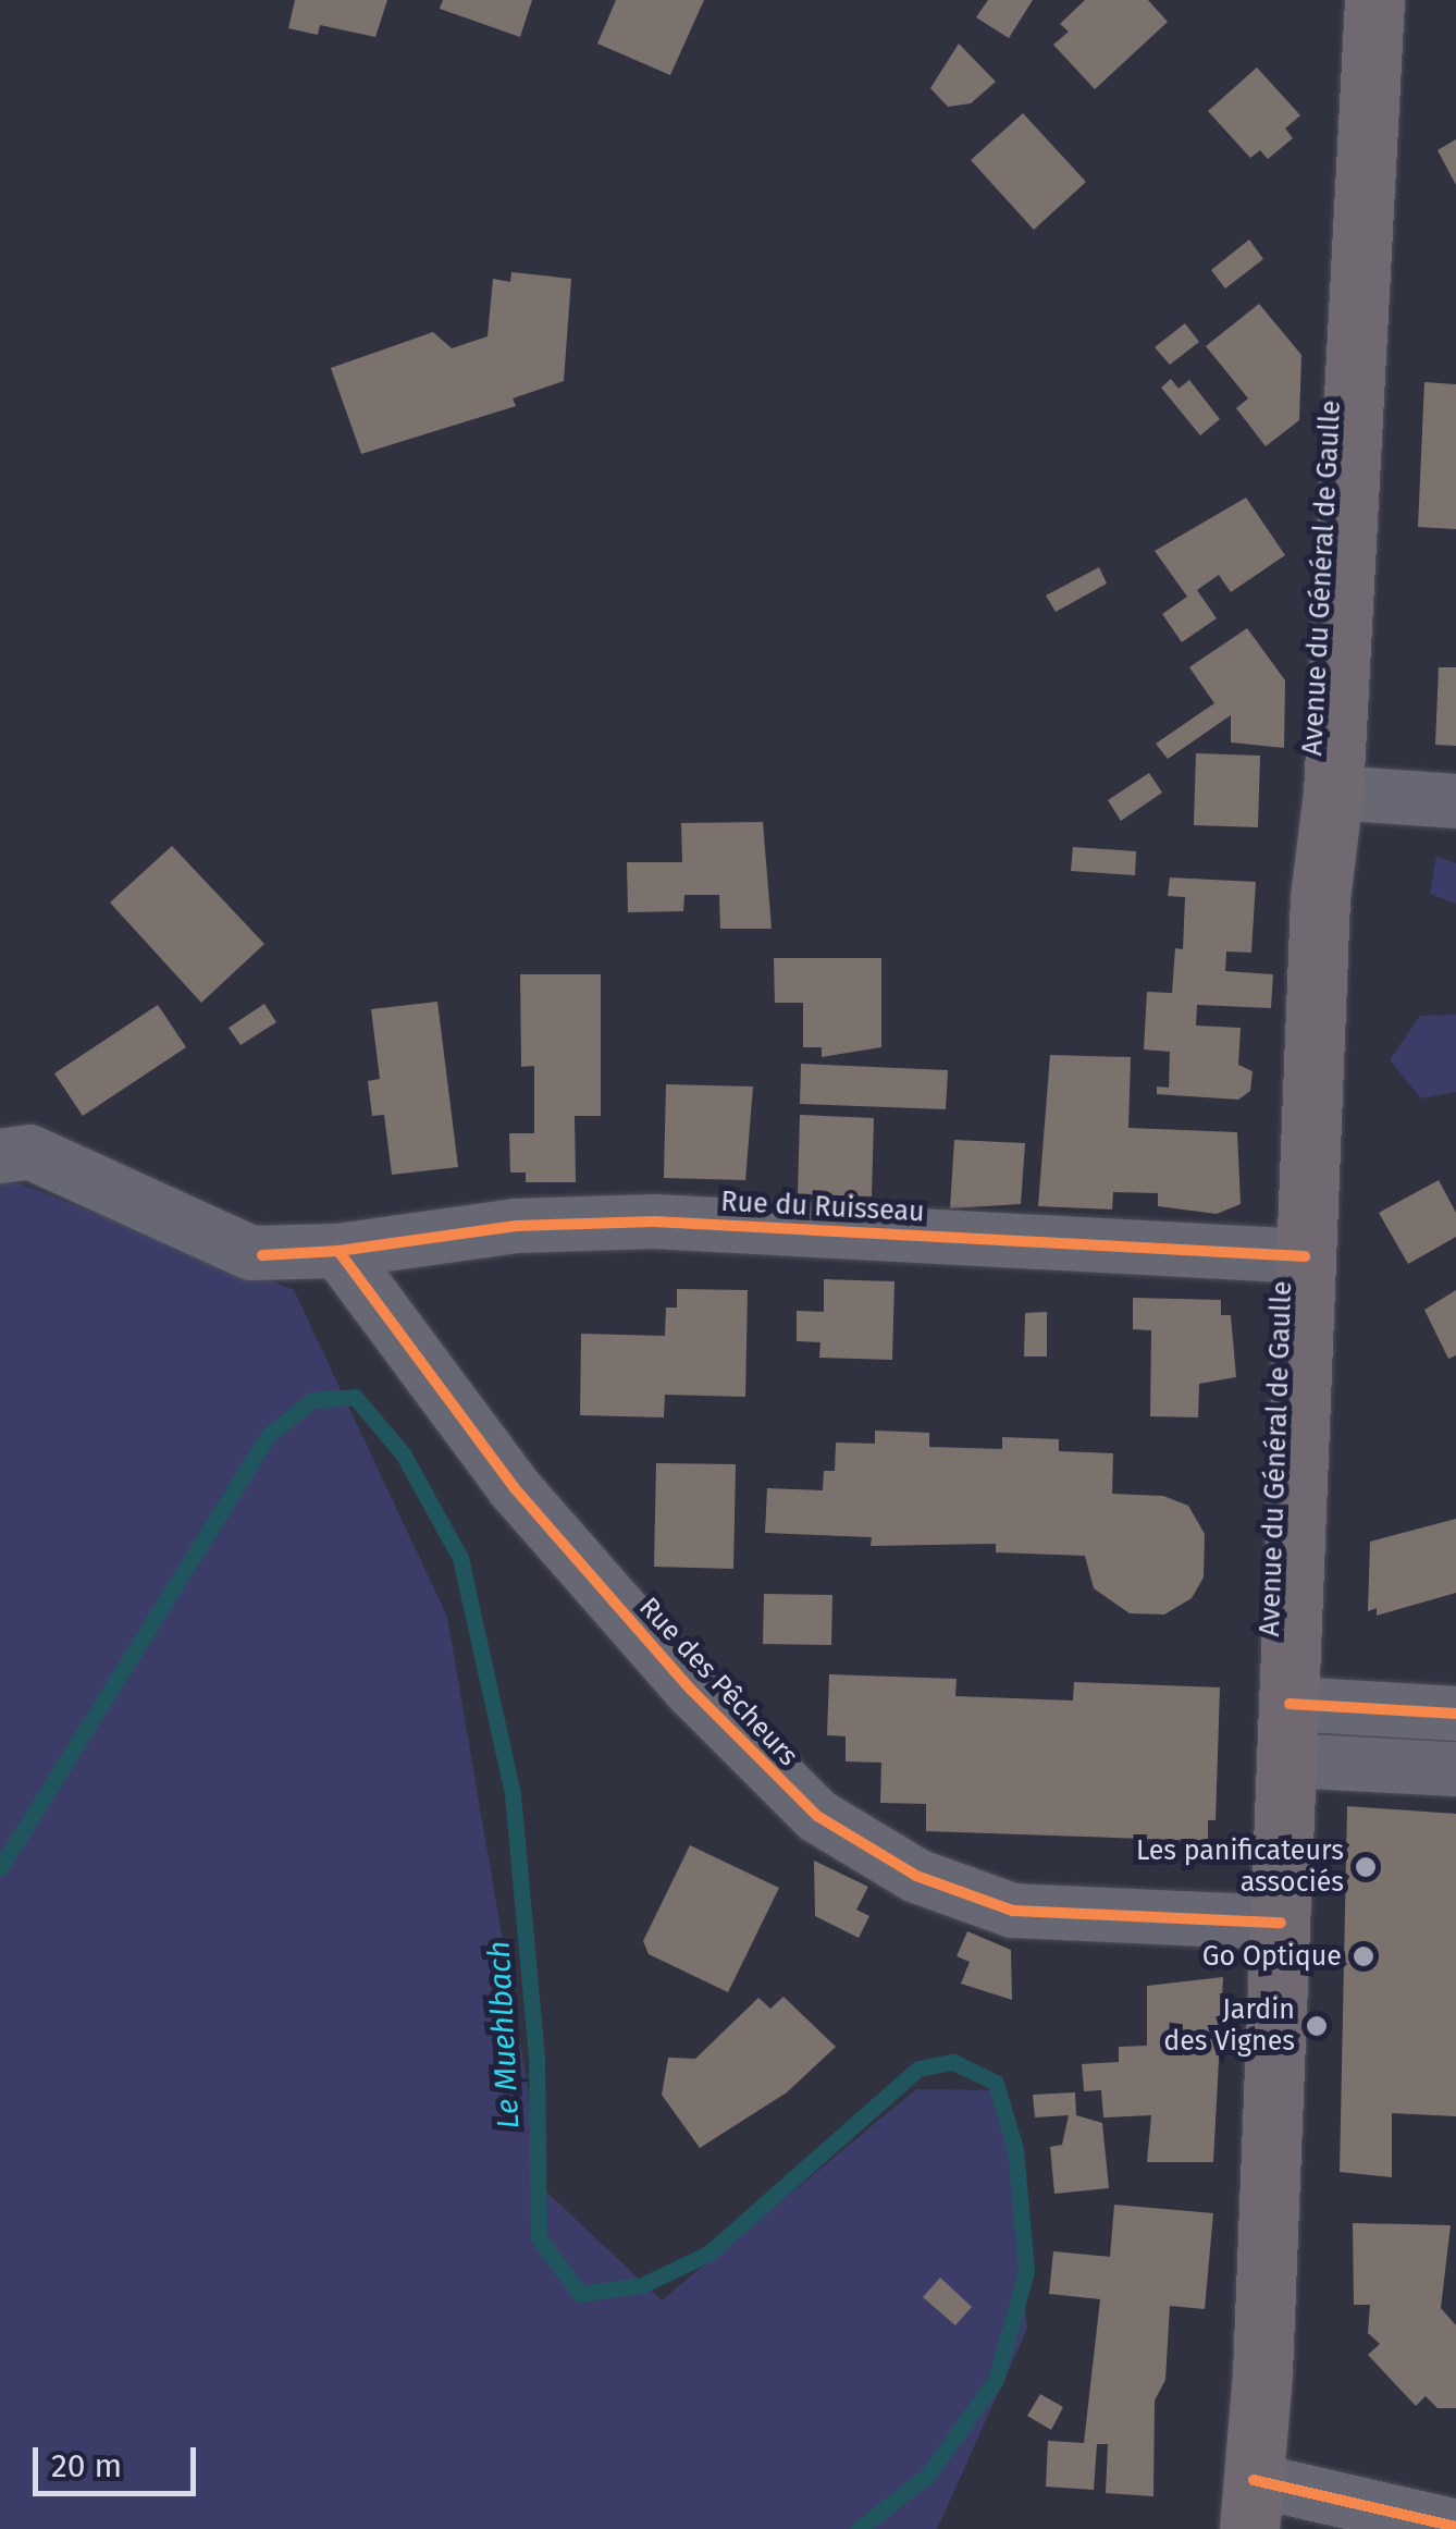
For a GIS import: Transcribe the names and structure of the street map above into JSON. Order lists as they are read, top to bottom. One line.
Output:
{"streets":{"main road":["Avenue du Général de Gaulle"],"street":["Rue du Ruisseau","Rue des Pêcheurs"]},"crossings":[["Avenue du Général de Gaulle","Rue du Ruisseau"],["Avenue du Général de Gaulle","Rue des Pêcheurs"],["Rue du Ruisseau","Rue des Pêcheurs"]],"water":["Le Muehlbach"],"places":["Les panificateurs associés","Go Optique","Jardin des Vignes"],"scale_bar":"20 m"}
